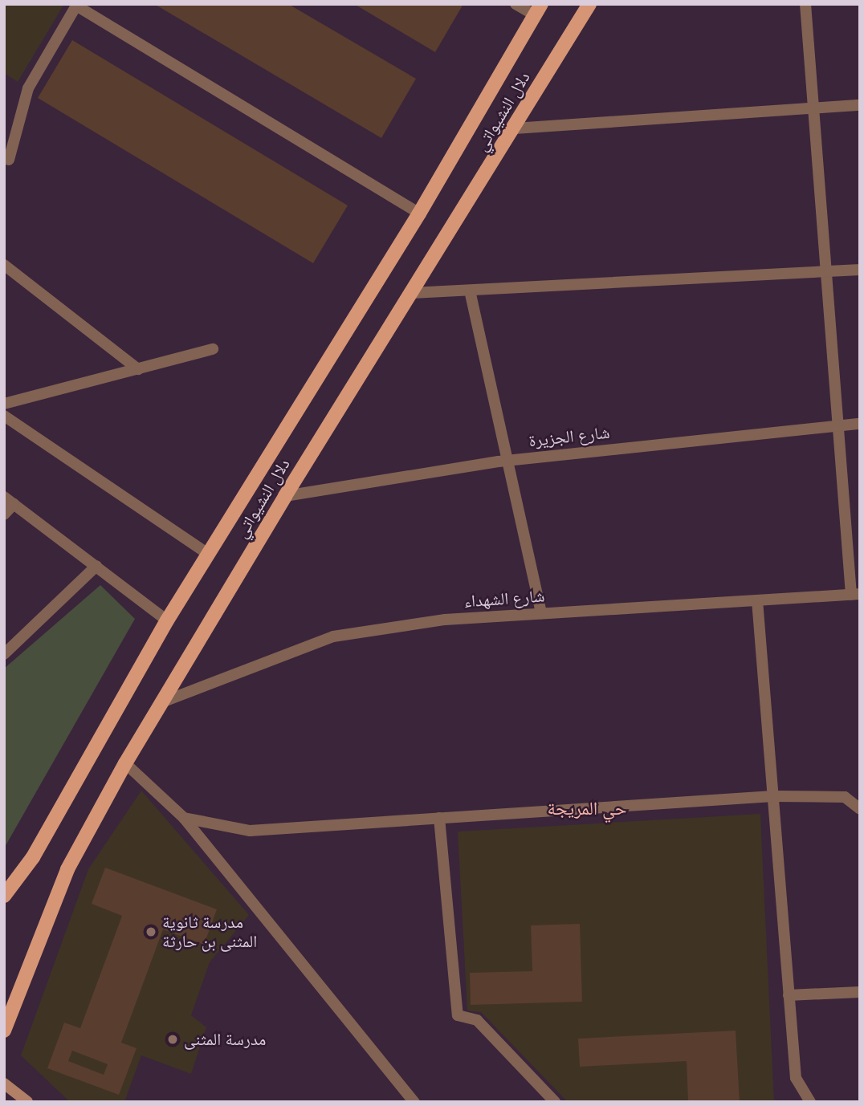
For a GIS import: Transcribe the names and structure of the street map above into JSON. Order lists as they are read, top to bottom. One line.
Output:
{"streets":{"main road":["دلال النشيواتي"],"street":["شارع الجزيرة","شارع الشهداء"]},"crossings":[["دلال النشيواتي","شارع الجزيرة"],["دلال النشيواتي","شارع الشهداء"]],"districts":["حي المريجة"],"places":["مدرسة ثانوية المثنى بن حارثة","مدرسة المثنى"]}
